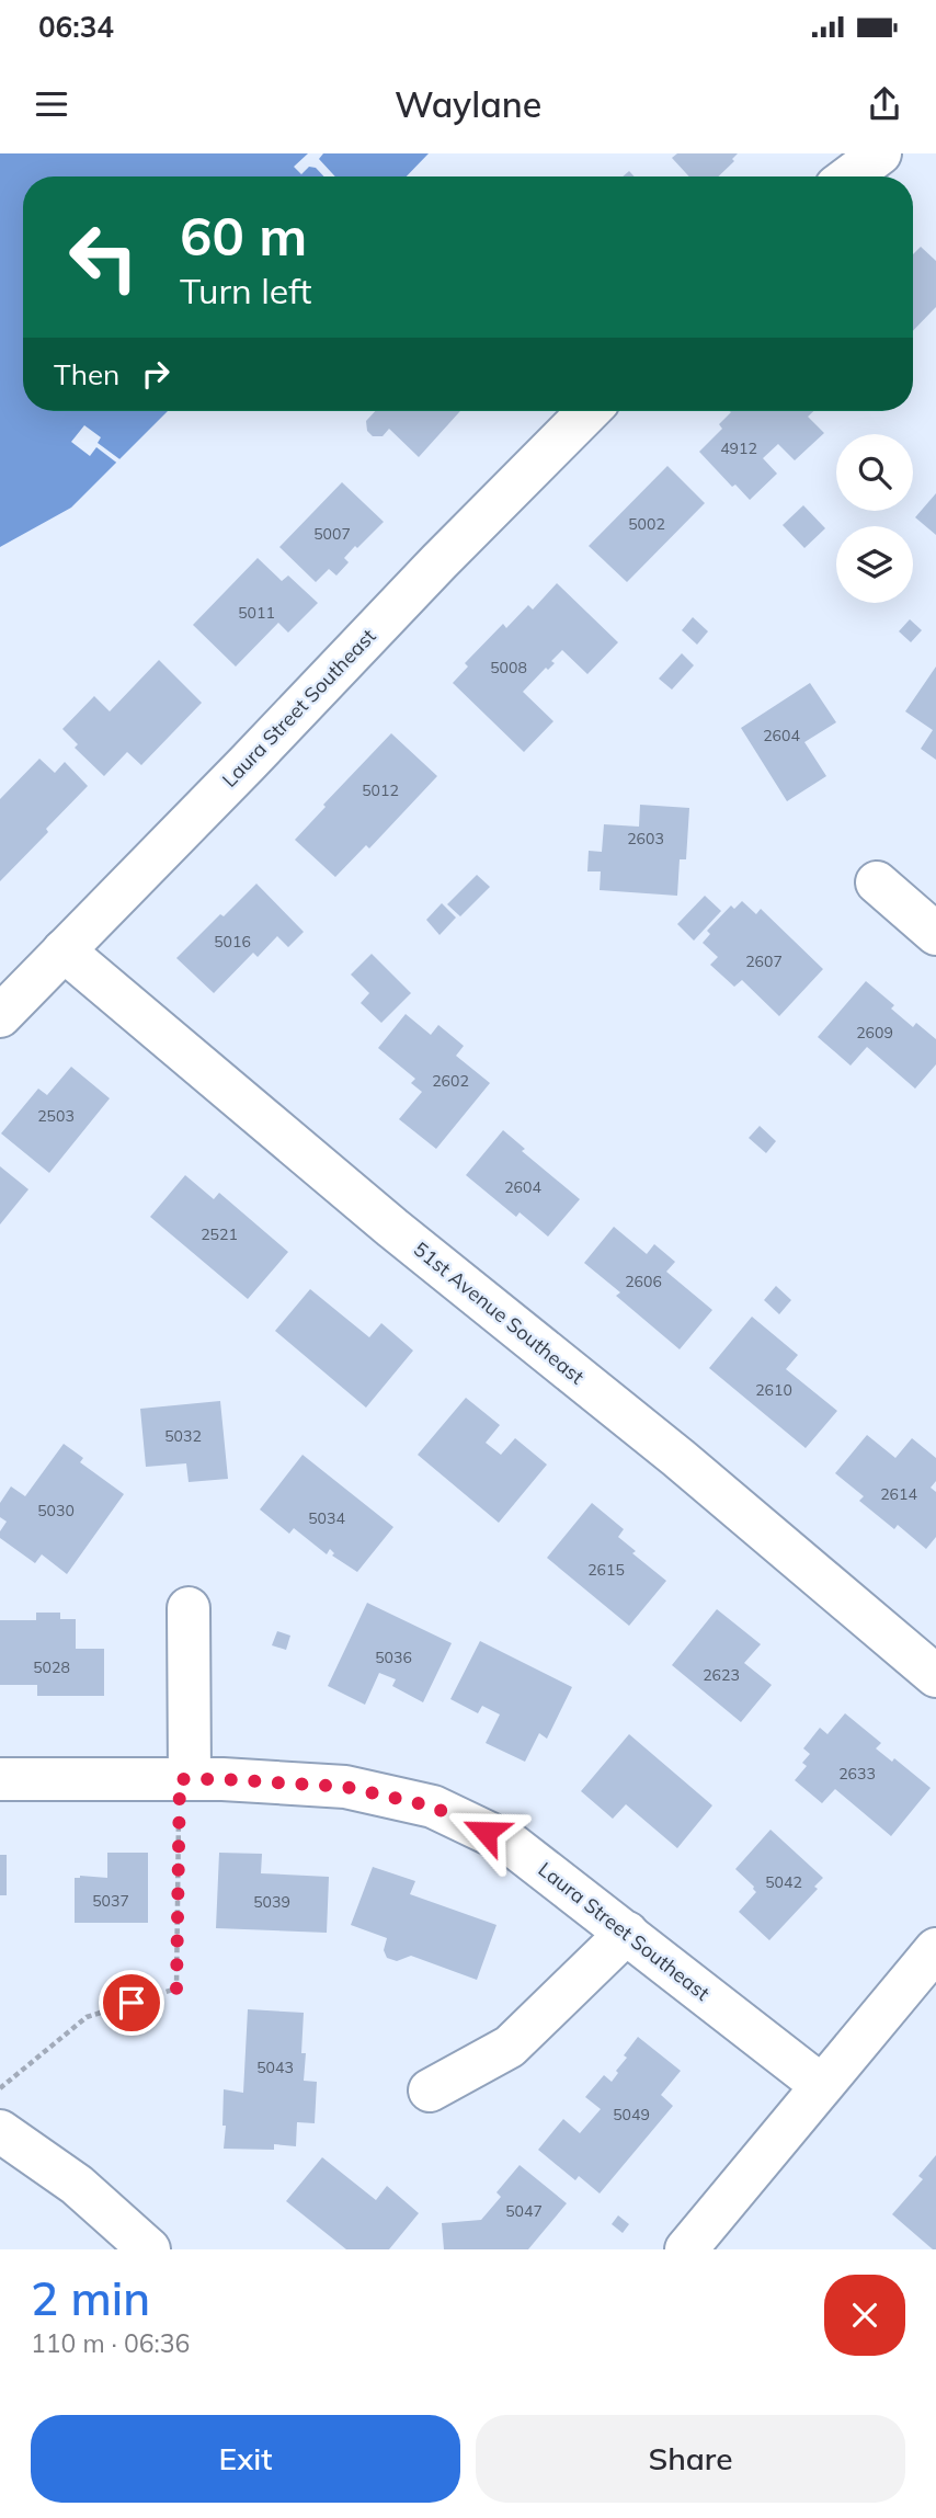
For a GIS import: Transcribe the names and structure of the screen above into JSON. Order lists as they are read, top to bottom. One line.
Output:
{"streets":{"street":["Laura Street Southeast","51st Avenue Southeast"]},"crossings":[["Laura Street Southeast","51st Avenue Southeast"]],"house_numbers":["4912","5002","5007","5011","5008","2604","5012","2603","5016","2607","2609","2602","2503","2604","2521","2606","2610","5032","2614","5030","5034","2615","5036","5028","2623","2633","5042","5037","5039","5043","5049","5047"],"page":{"status":"06:34","header":"Waylane","turn":["60 m","Turn left"],"then":"Then","heading":["2 min","110 m · 06:36"],"buttons":["Exit","Share"]}}
